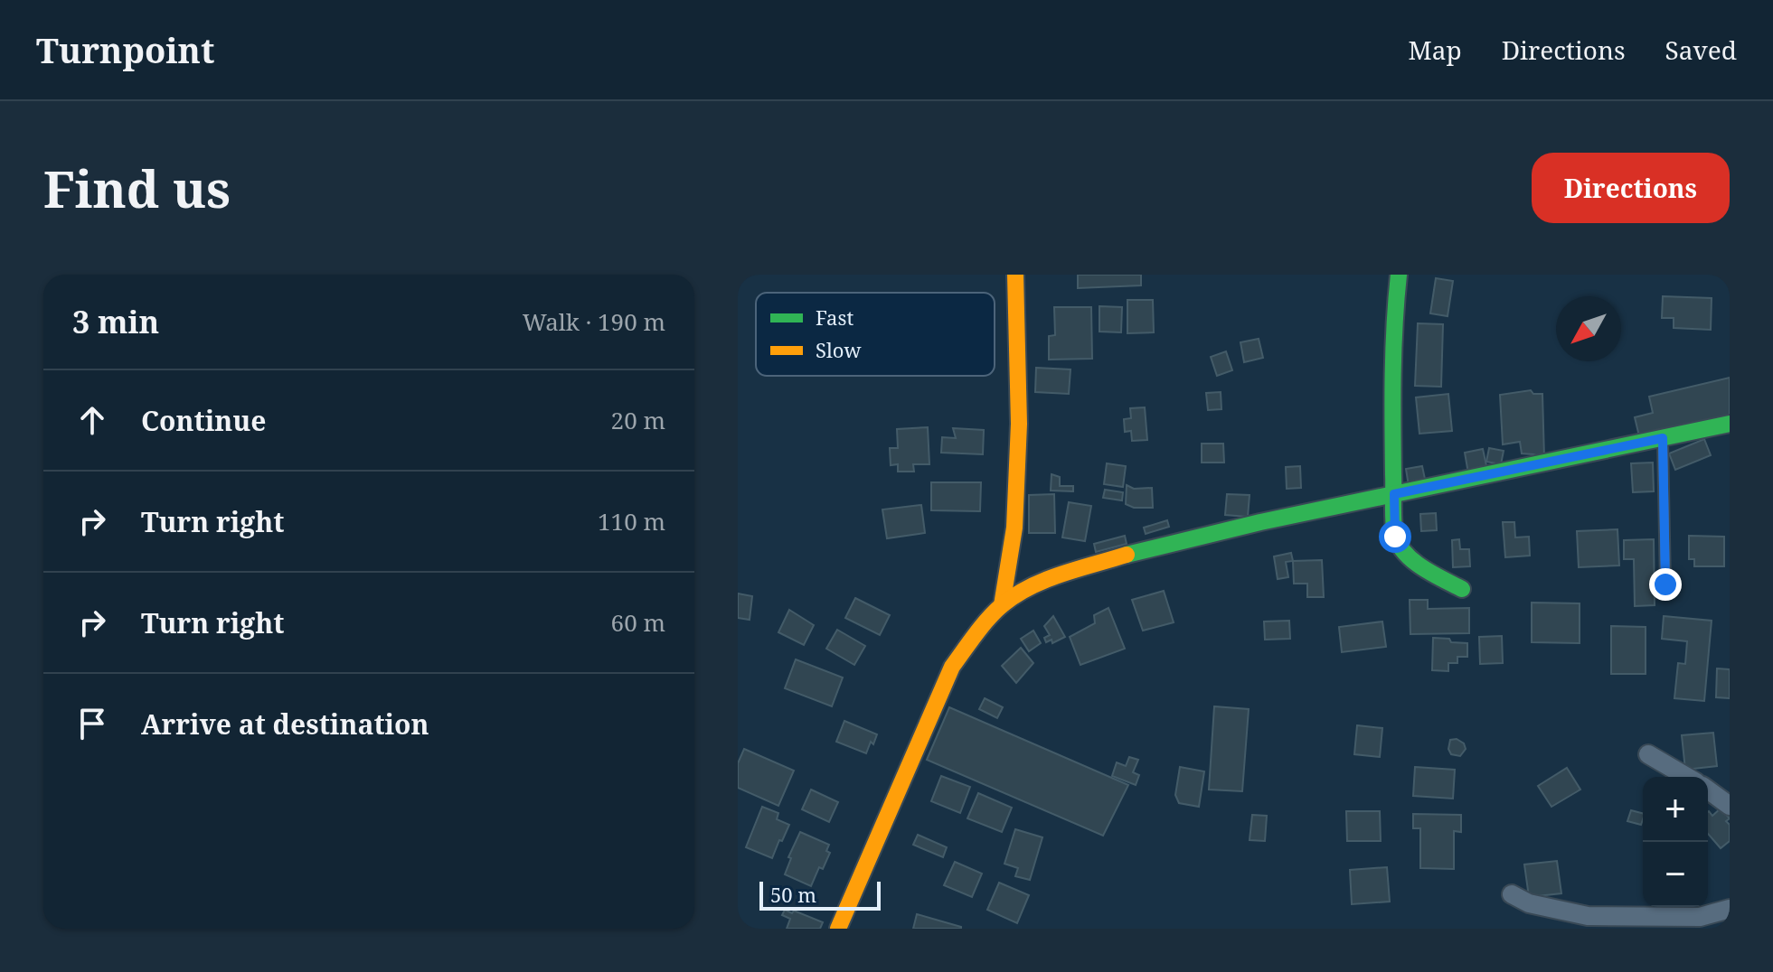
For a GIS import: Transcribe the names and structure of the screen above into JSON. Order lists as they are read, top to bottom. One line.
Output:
{"legend":["Fast","Slow"],"scale_bar":"50 m","north":"bottom left","page":{"header":"Turnpoint","nav":["Map","Directions","Saved"],"buttons":"Directions","title":"Find us","heading":["3 min","Walk · 190 m"],"list":[["Continue","20 m"],["Turn right","110 m"],["Turn right","60 m"],"Arrive at destination"],"map_buttons":["+","−"],"scale":"50 m"}}
